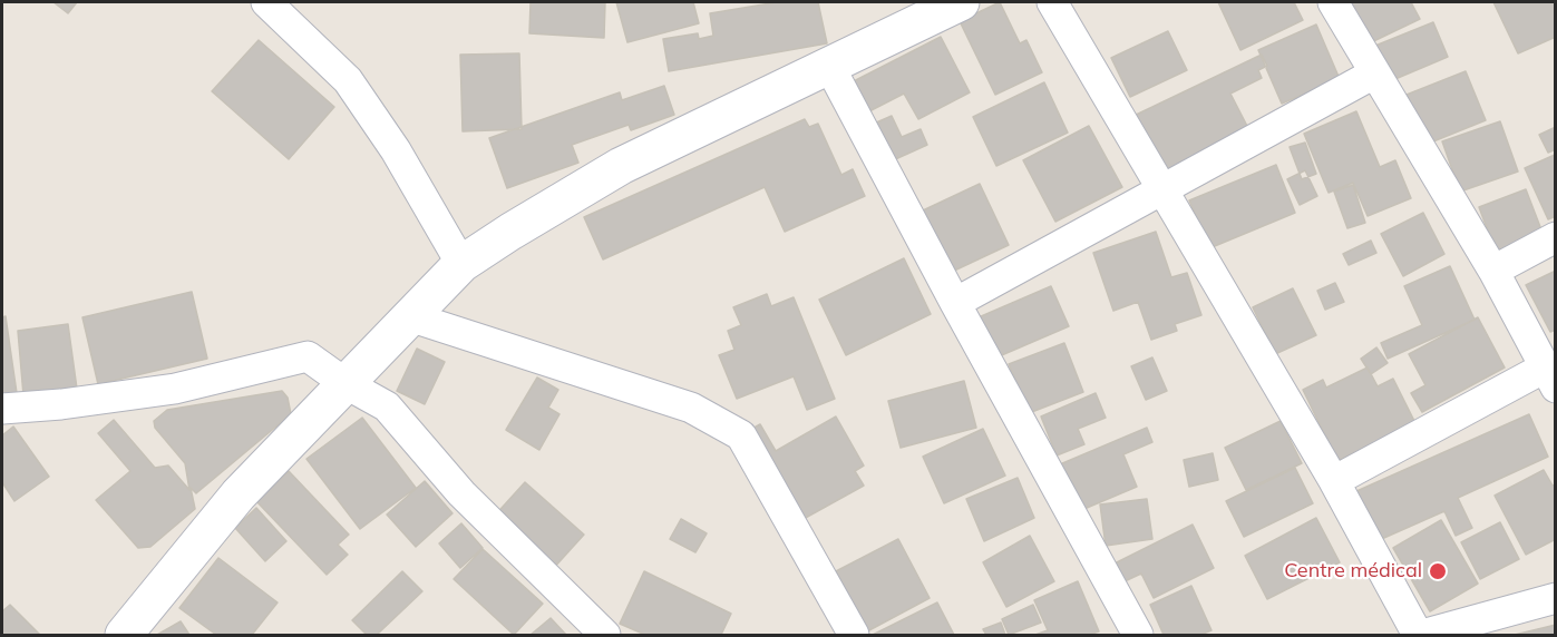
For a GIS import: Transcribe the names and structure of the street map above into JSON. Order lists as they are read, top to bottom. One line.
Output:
{"places":["Centre médical"]}
